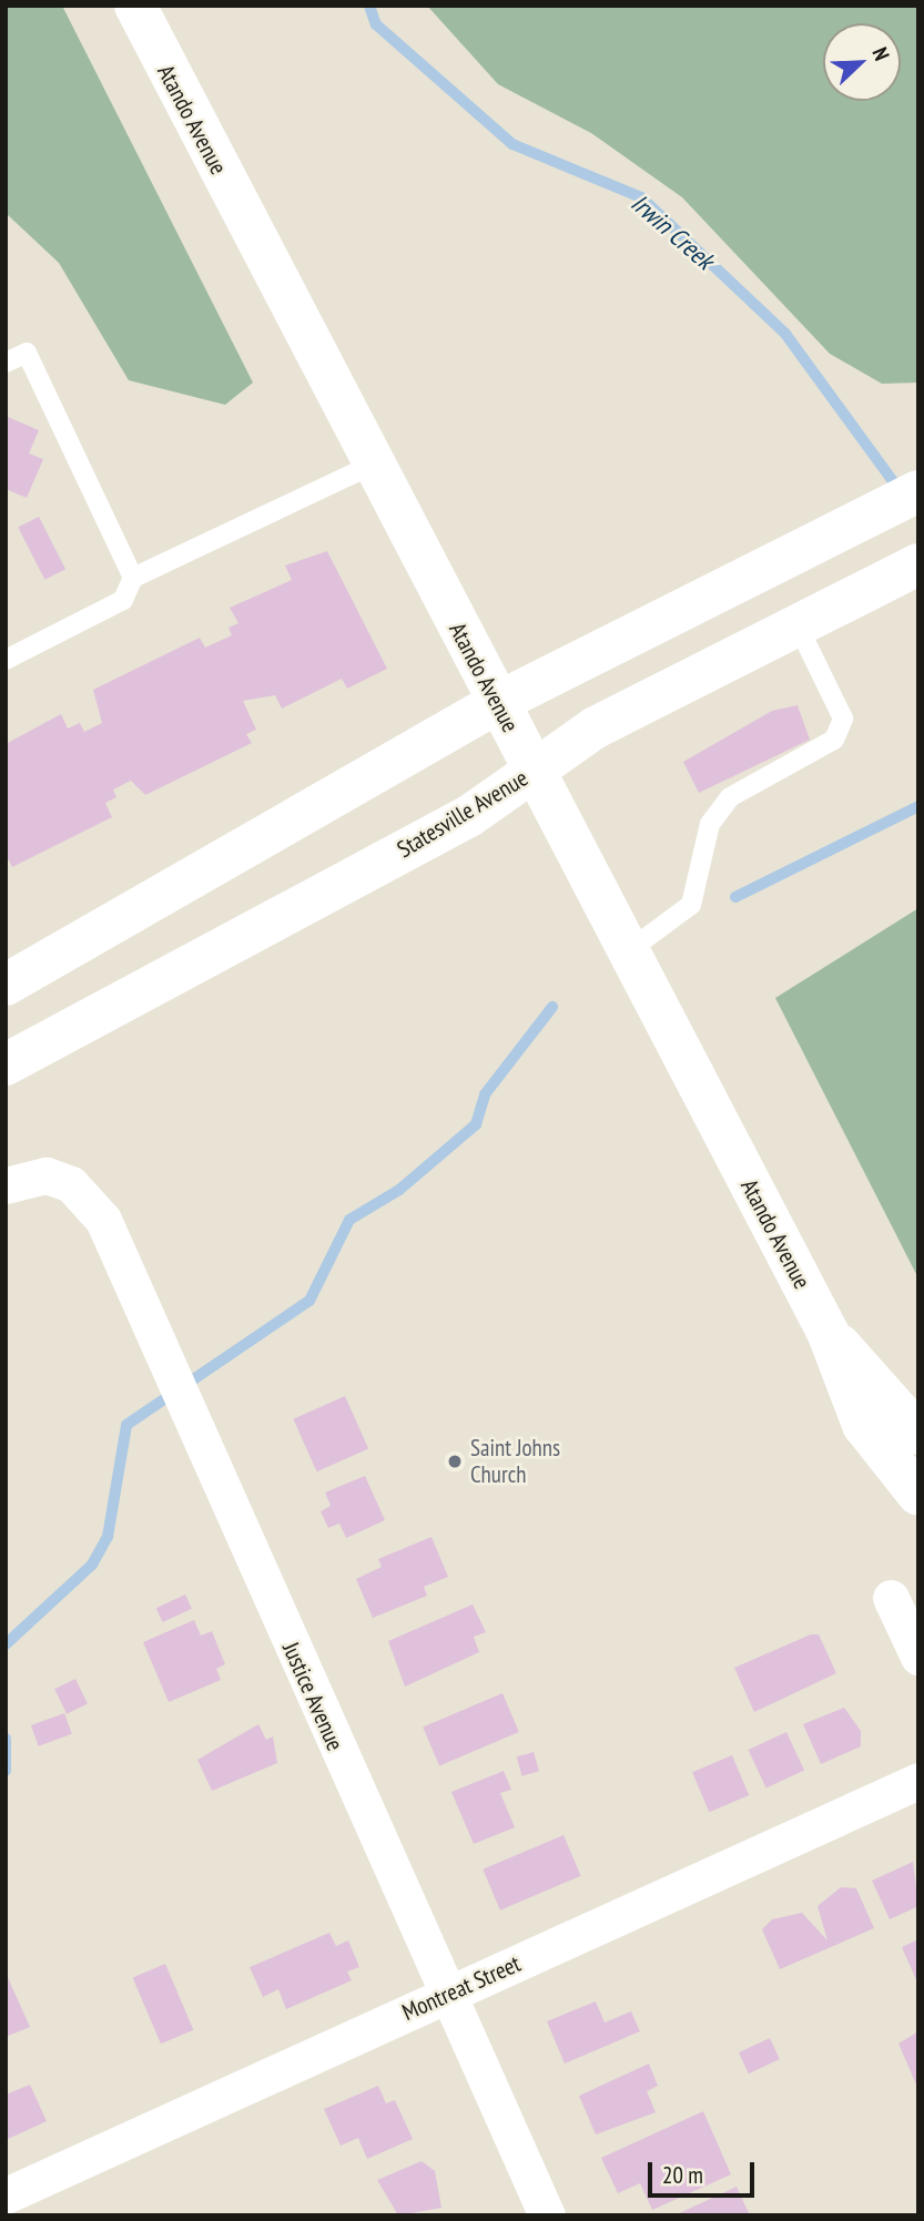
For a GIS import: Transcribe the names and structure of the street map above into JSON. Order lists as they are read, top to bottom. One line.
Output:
{"streets":{"main road":["Atando Avenue","Statesville Avenue"],"street":["Justice Avenue","Montreat Street"]},"crossings":[["Atando Avenue","Statesville Avenue"],["Justice Avenue","Montreat Street"]],"water":["Irwin Creek"],"places":["Saint Johns Church"],"scale_bar":"20 m","north":"top right"}
